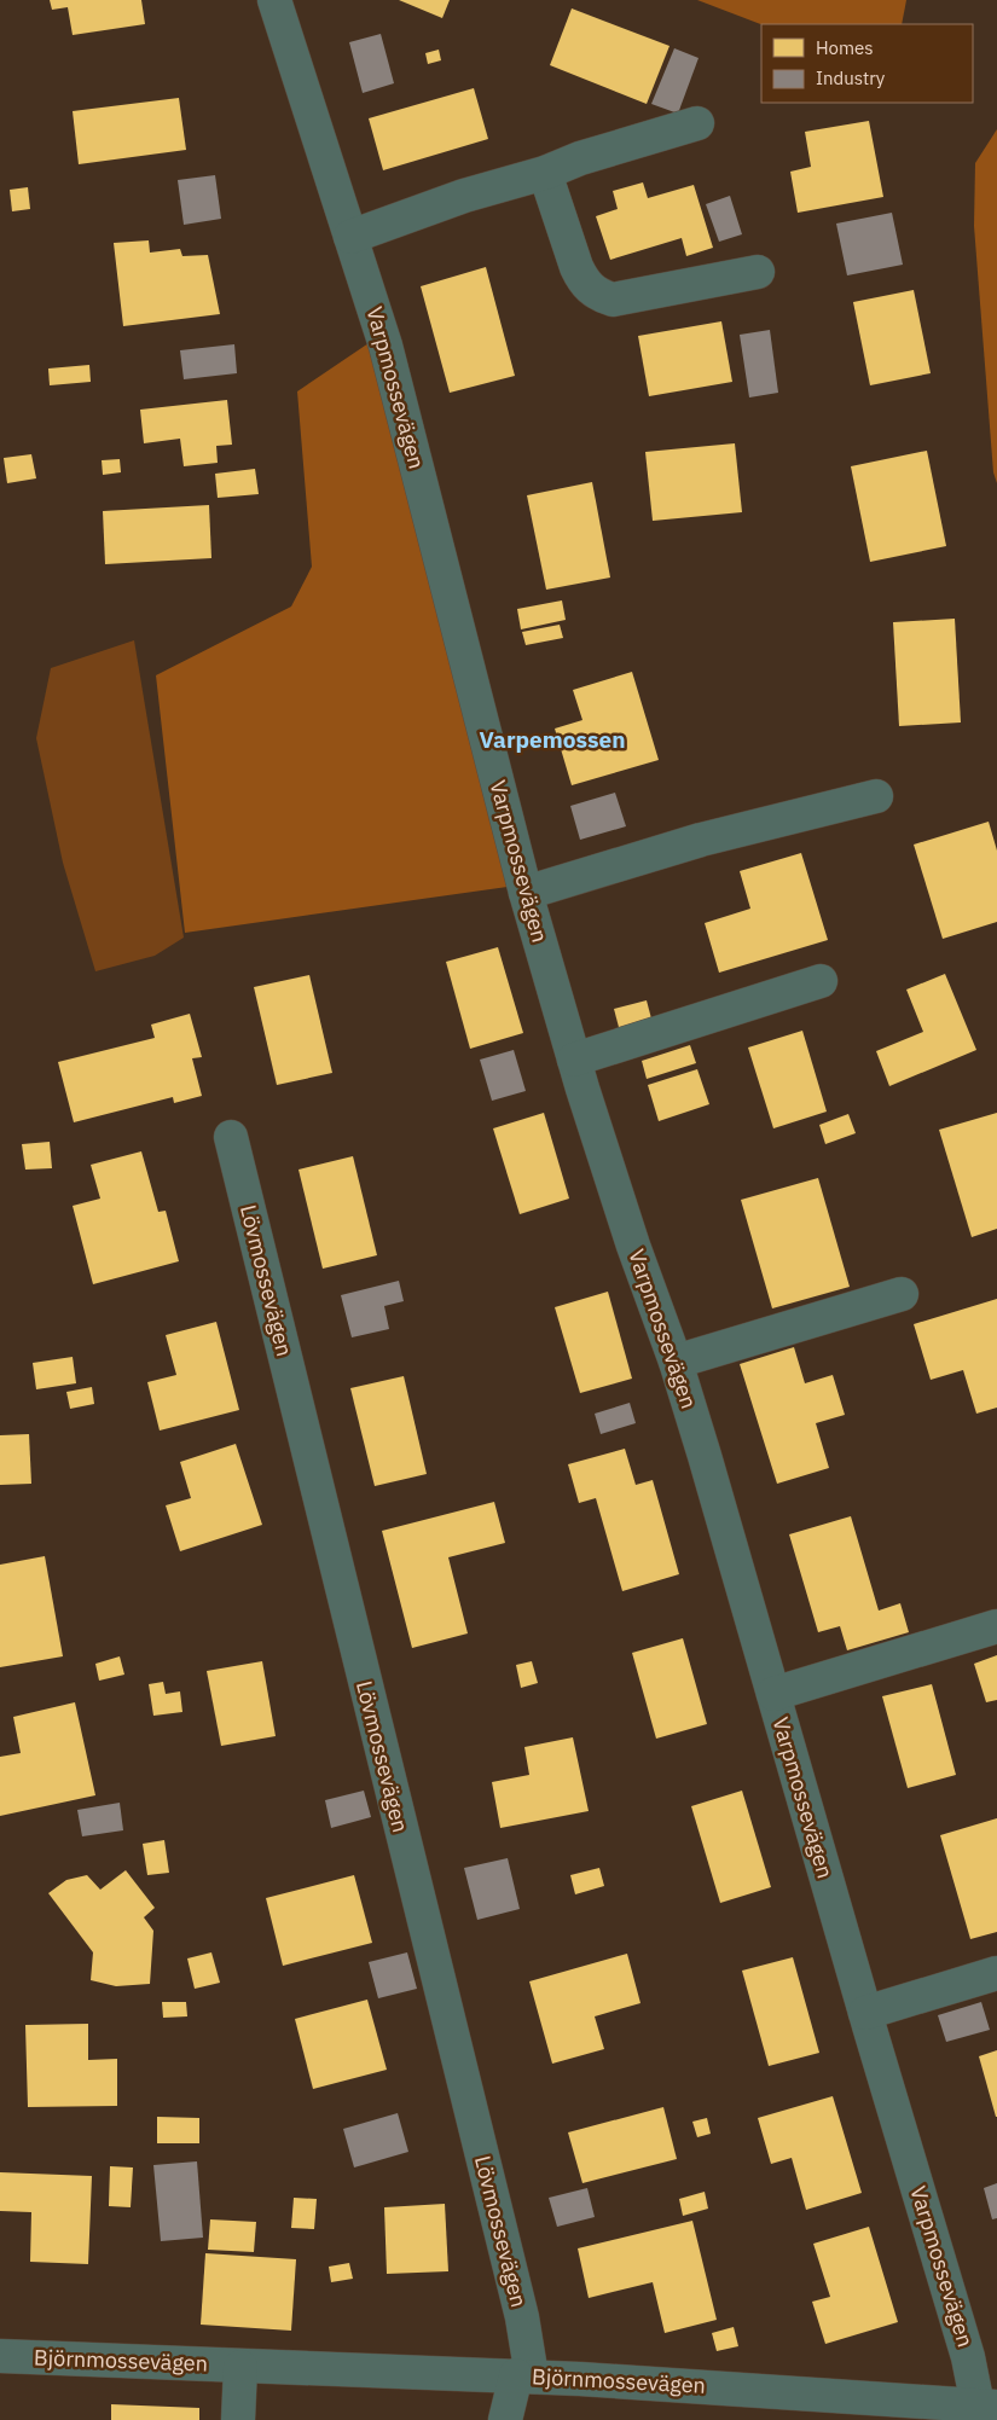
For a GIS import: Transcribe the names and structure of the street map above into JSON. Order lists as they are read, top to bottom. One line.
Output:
{"streets":{"street":["Varpmossevägen","Lövmossevägen","Björnmossevägen"]},"crossings":[["Varpmossevägen","Björnmossevägen"],["Lövmossevägen","Björnmossevägen"]],"districts":["Varpemossen"],"legend":["Homes","Industry"]}
